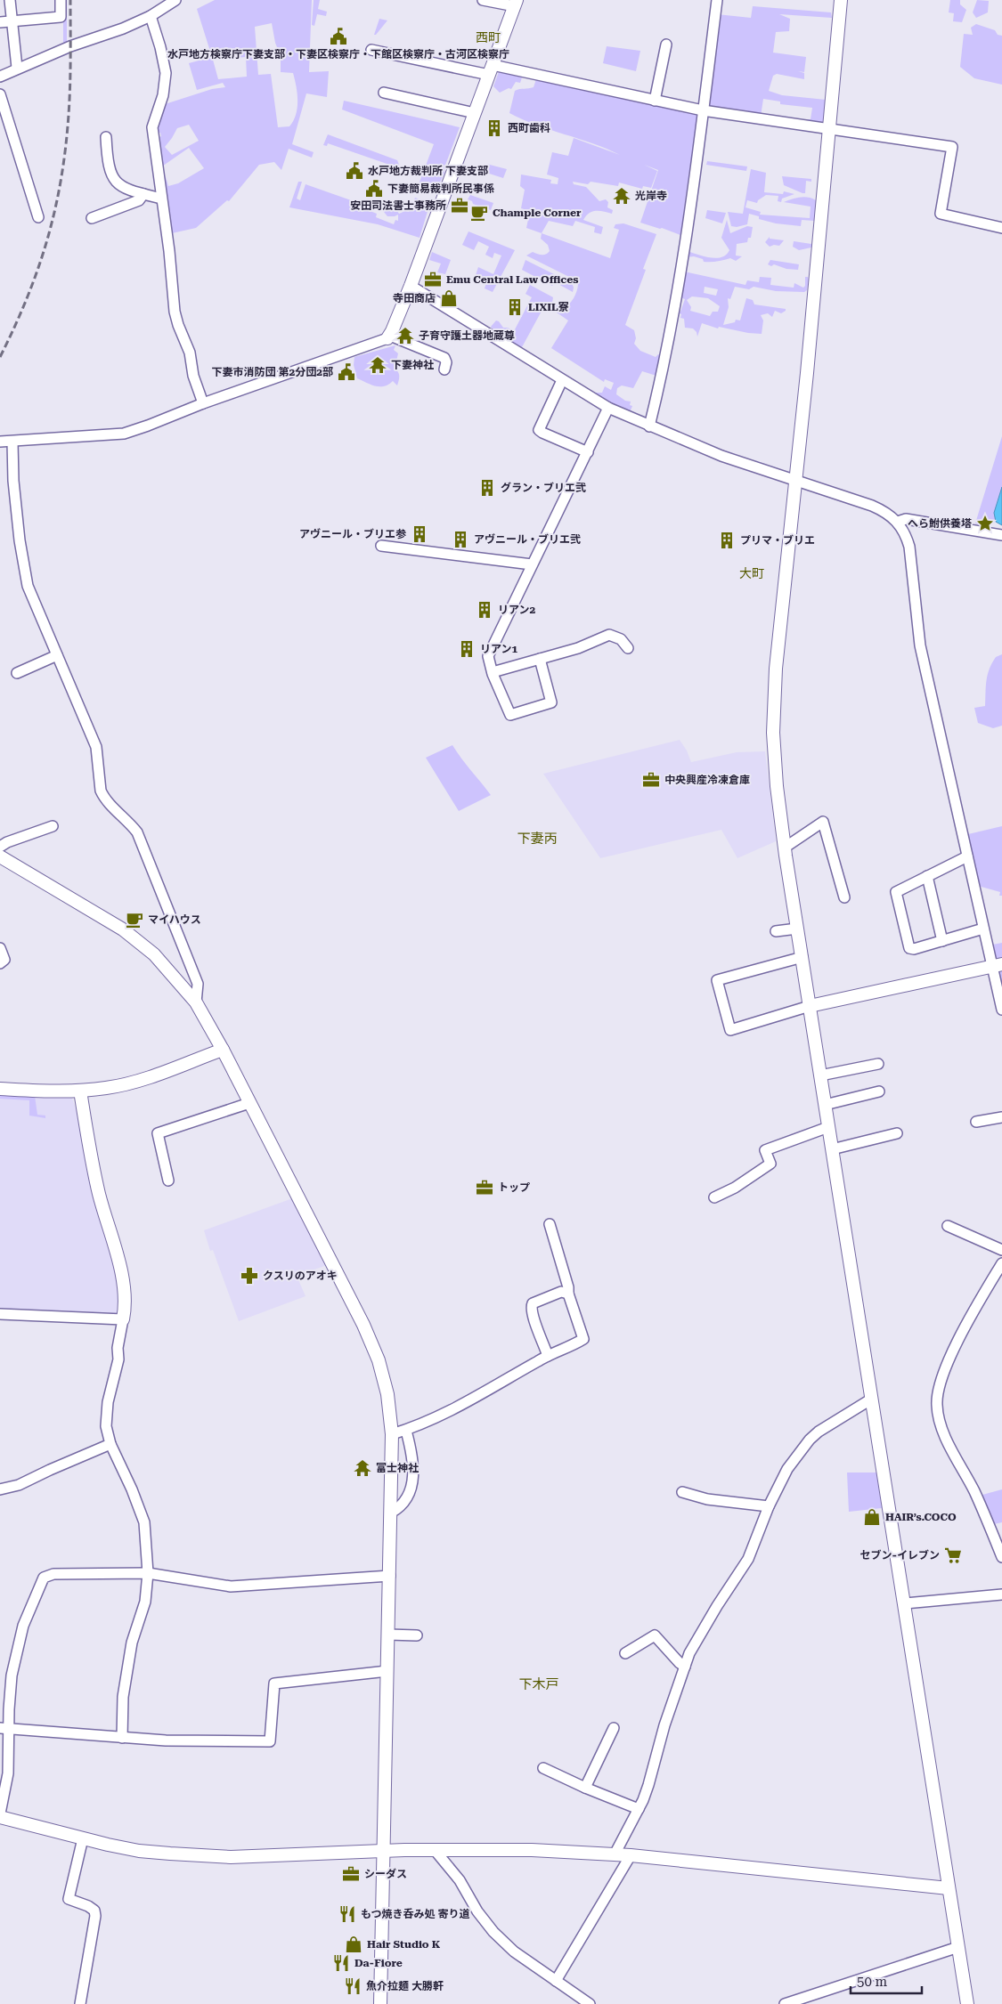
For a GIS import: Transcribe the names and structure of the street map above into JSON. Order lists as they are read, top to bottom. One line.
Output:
{"districts":["西町","大町","下妻丙","下木戸"],"places":{"public building":["水戸地方検察庁下妻支部・下妻区検察庁・下館区検察庁・古河区検察庁","水戸地方裁判所 下妻支部","下妻簡易裁判所民事係","下妻市消防団 第2分団2部"],"building":["西町歯科","LIXIL寮","グラン・ブリエ弐","アヴニール・ブリエ参","アヴニール・ブリエ弐","プリマ・ブリエ","リアン2","リアン1"],"temple":["光岸寺","子育守護土器地蔵尊","下妻神社","富士神社"],"office":["安田司法書士事務所","Emu Central Law Offices","中央興産冷凍倉庫","トップ","シーダス"],"cafe":["Chample Corner","マイハウス"],"shop":["寺田商店","HAIR’s.COCO","Hair Studio K"],"place":["へら鮒供養塔"],"pharmacy":["クスリのアオキ"],"supermarket":["セブン-イレブン"],"restaurant":["もつ焼き呑み処 寄り道","Da-Fiore","魚介拉麺 大勝軒"]},"scale_bar":"50 m"}
